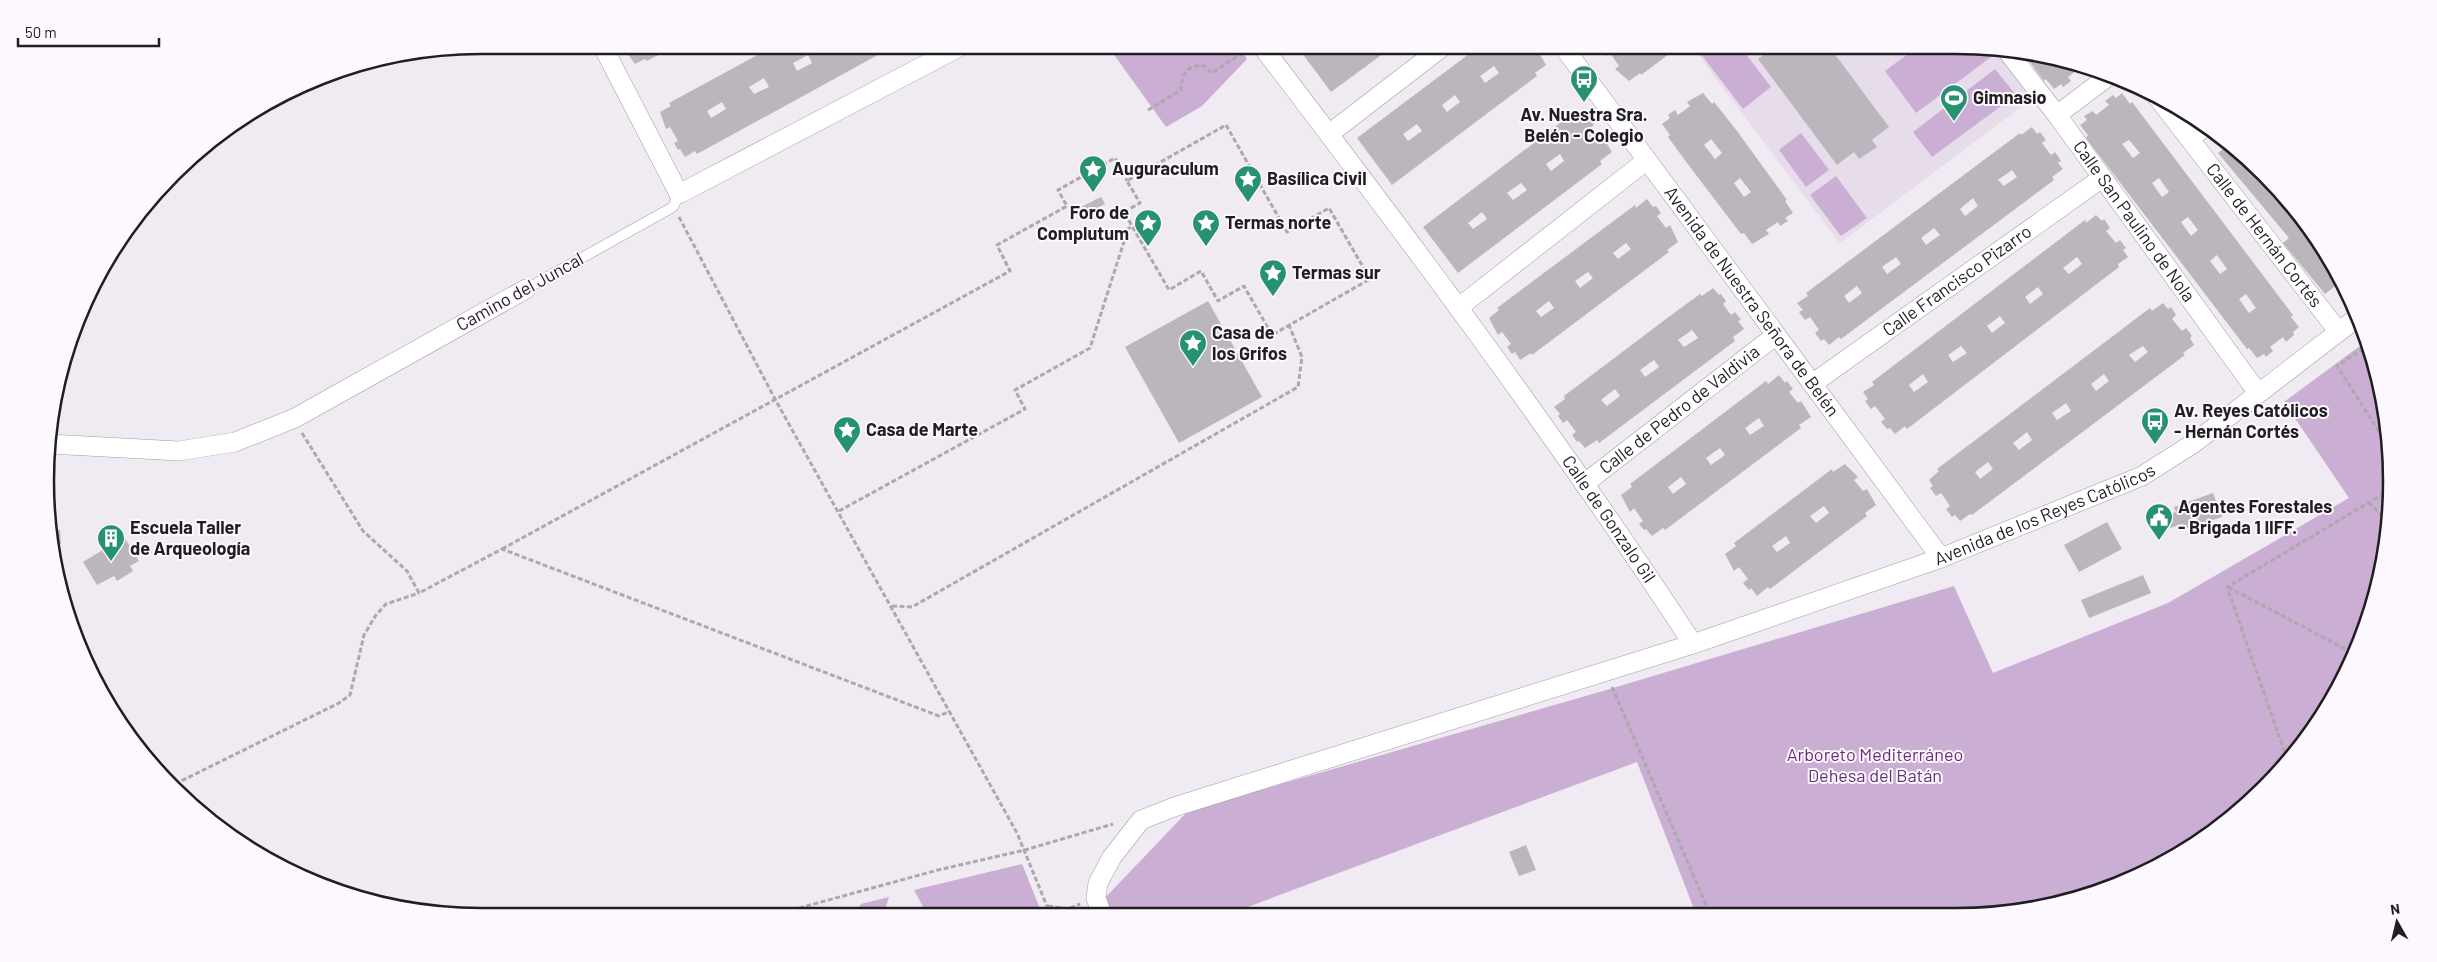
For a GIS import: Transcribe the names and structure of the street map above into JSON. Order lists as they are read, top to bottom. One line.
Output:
{"streets":{"street":["Calle San Paulino de Nola","Calle de Hernán Cortés","Calle Francisco Pizarro","Camino del Juncal","Avenida de Nuestra Señora de Belén","Calle de Pedro de Valdivia","Avenida de los Reyes Católicos","Calle de Gonzalo Gil"]},"crossings":[["Calle San Paulino de Nola","Calle Francisco Pizarro"],["Calle San Paulino de Nola","Avenida de los Reyes Católicos"],["Calle de Hernán Cortés","Avenida de los Reyes Católicos"],["Calle Francisco Pizarro","Avenida de Nuestra Señora de Belén"],["Avenida de Nuestra Señora de Belén","Calle de Pedro de Valdivia"],["Avenida de Nuestra Señora de Belén","Avenida de los Reyes Católicos"],["Calle de Pedro de Valdivia","Calle de Gonzalo Gil"],["Avenida de los Reyes Católicos","Calle de Gonzalo Gil"]],"parks":["Arboreto Mediterráneo Dehesa del Batán"],"places":{"bus stop":["Av. Nuestra Sra. Belén - Colegio","Av. Reyes Católicos - Hernán Cortés"],"sports":["Gimnasio"],"place":["Auguraculum","Basílica Civil","Foro de Complutum","Termas norte","Termas sur","Casa de los Grifos","Casa de Marte"],"public building":["Agentes Forestales - Brigada 1 IIFF."],"building":["Escuela Taller de Arqueología"]},"scale_bar":"50 m","north":"top"}
